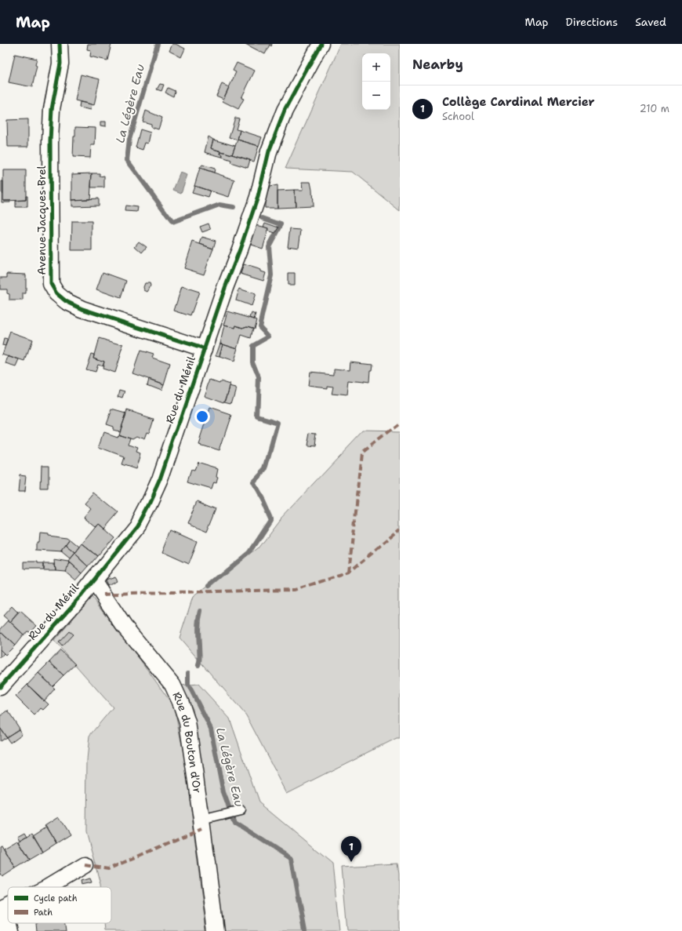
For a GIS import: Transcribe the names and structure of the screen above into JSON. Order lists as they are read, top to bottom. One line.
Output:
{"streets":{"street":["Avenue Jacques Brel","Rue du Ménil","Rue du Bouton d'Or"]},"crossings":[["Avenue Jacques Brel","Rue du Ménil"],["Rue du Ménil","Rue du Bouton d'Or"]],"water":["La Légère Eau"],"legend":["Cycle path","Path"],"page":{"header":"Map","nav":["Map","Directions","Saved"],"heading":"Nearby","map_buttons":["+","−"],"list":[{"mark":"1","name":"Collège Cardinal Mercier","note":"School","value":"210 m"}],"pins":"1"}}
